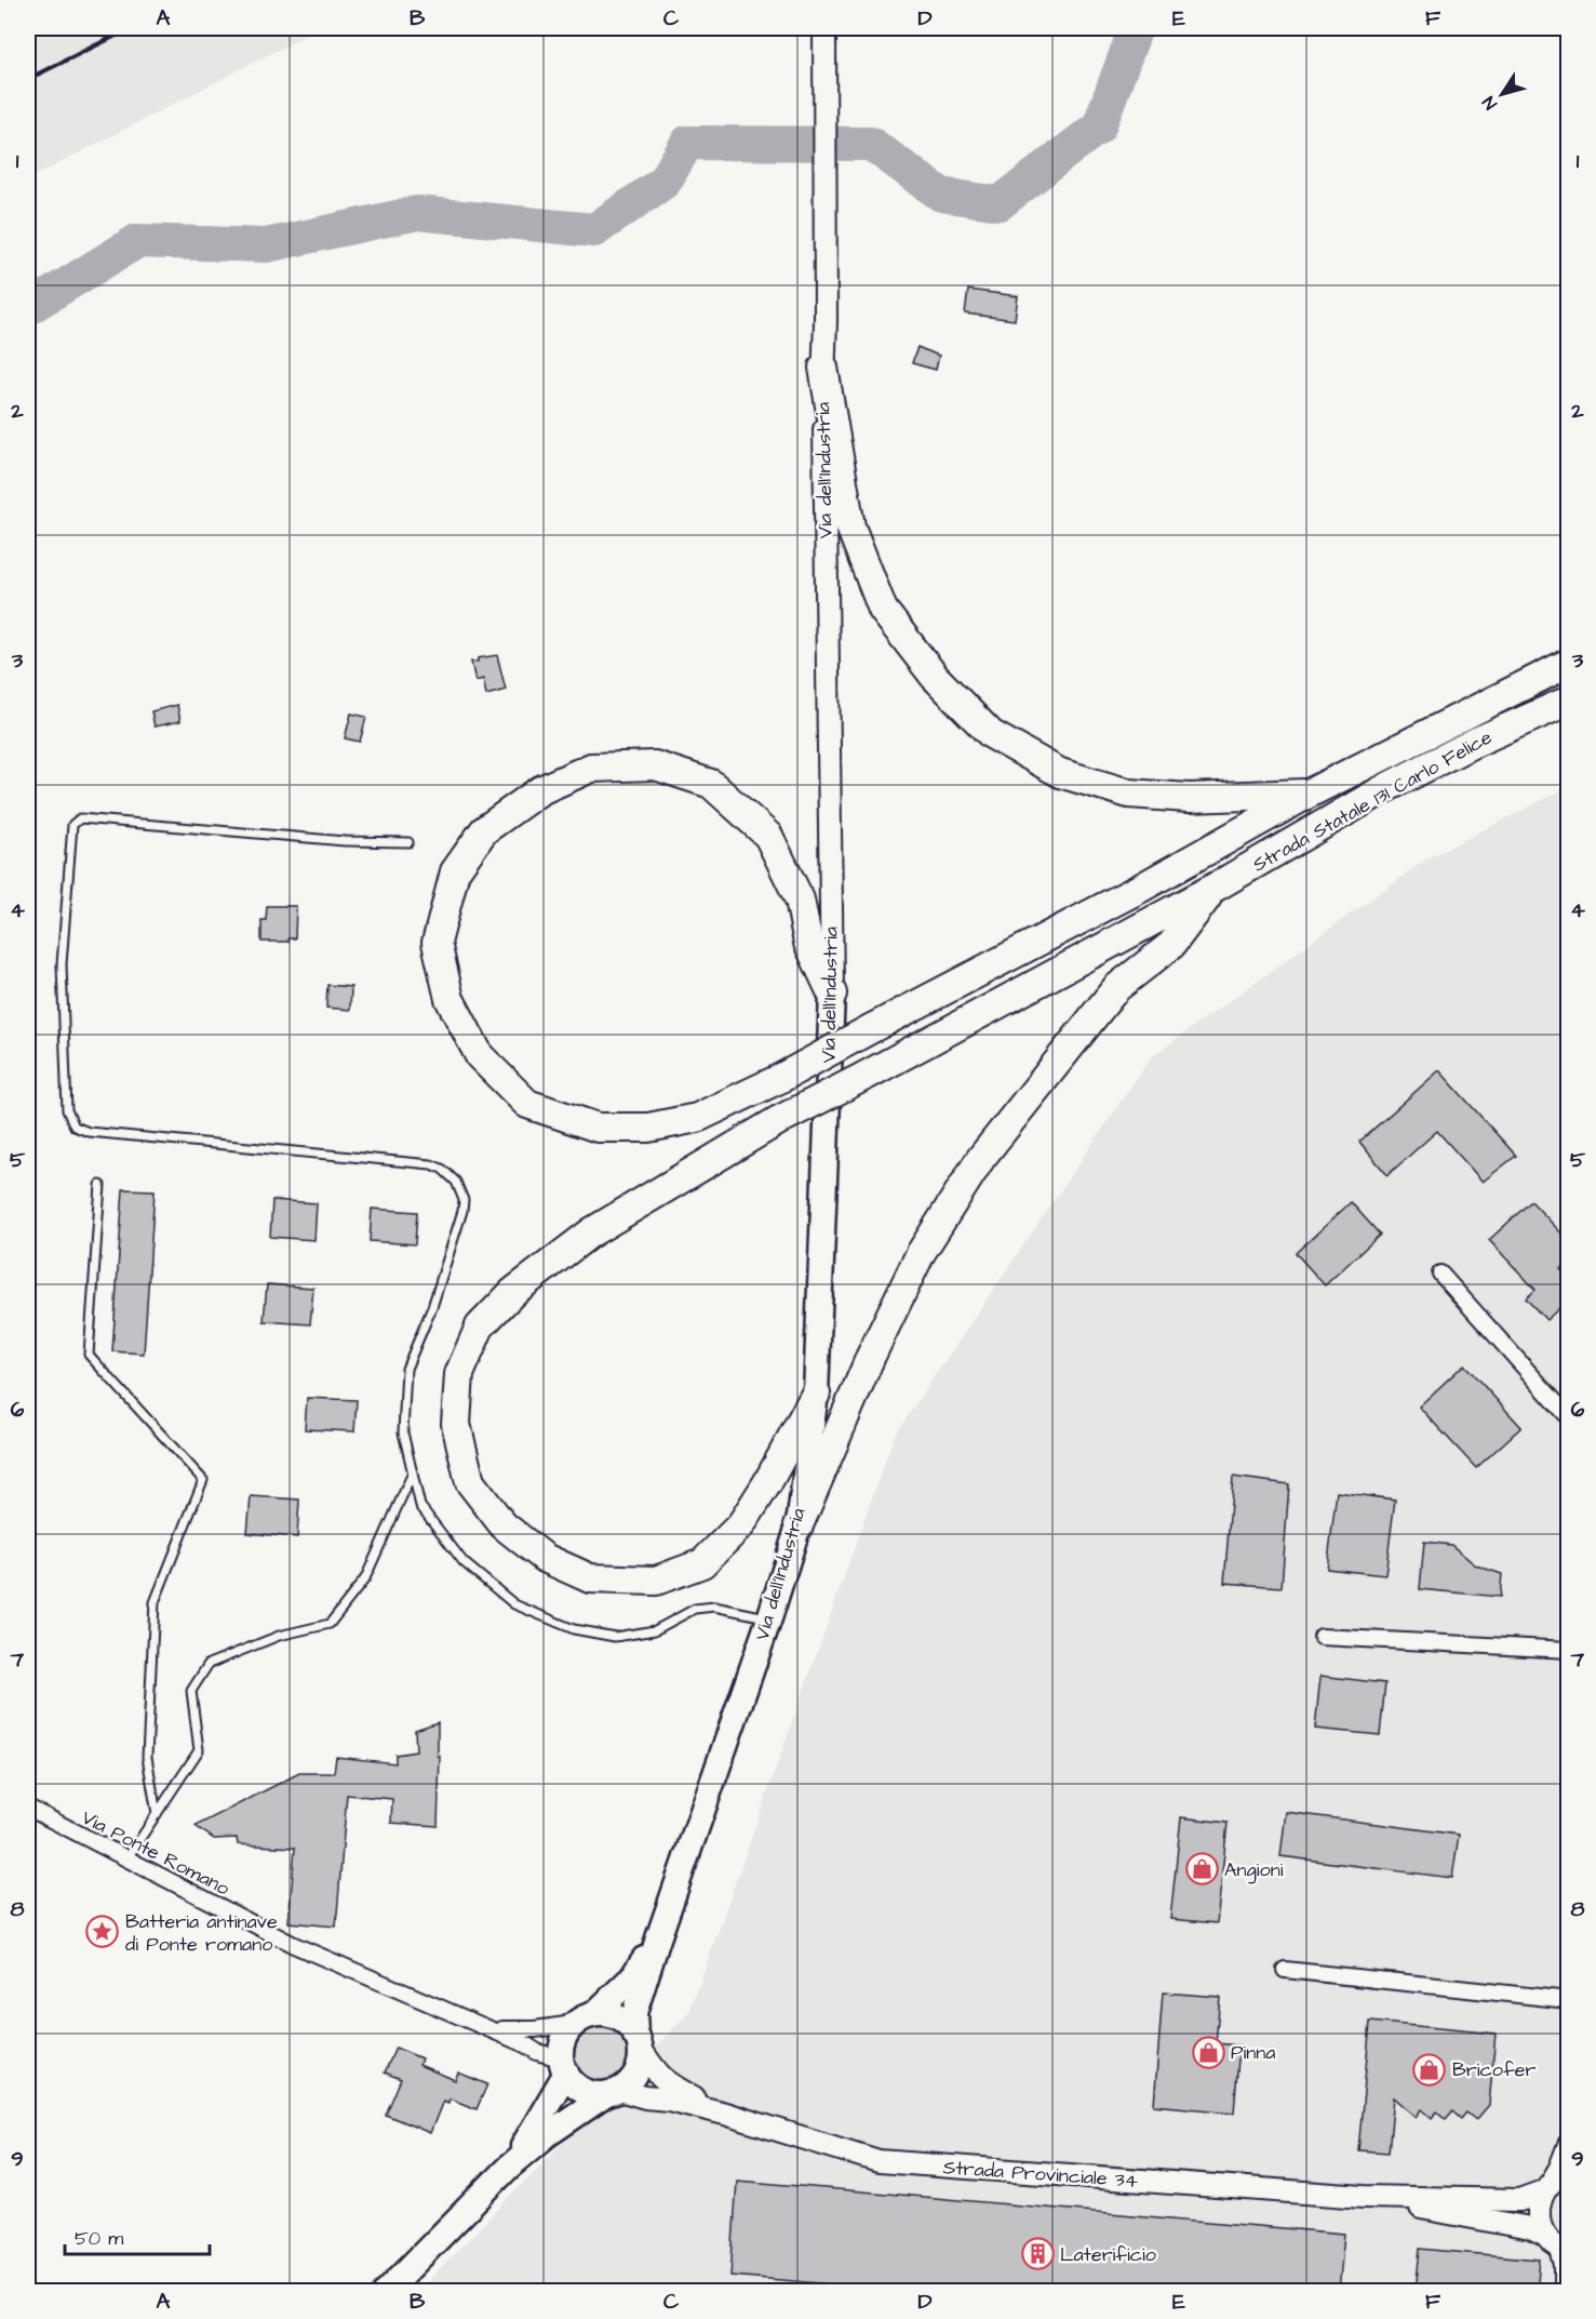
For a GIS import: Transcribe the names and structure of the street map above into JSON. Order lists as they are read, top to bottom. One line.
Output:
{"streets":{"highway":["Strada Statale 131 Carlo Felice"],"main road":["Via dell'Industria","Strada Provinciale 34"],"street":["Via Ponte Romano"]},"crossings":[["Via dell'Industria","Strada Statale 131 Carlo Felice"],["Via dell'Industria","Via Ponte Romano"]],"places":{"shop":["Angioni","Pinna","Bricofer"],"place":["Batteria antinave di Ponte romano"],"building":["Laterificio"]},"scale_bar":"50 m","north":"bottom left","grid":{"columns":["A","B","C","D","E","F"],"rows":["1","2","3","4","5","6","7","8","9"]}}
